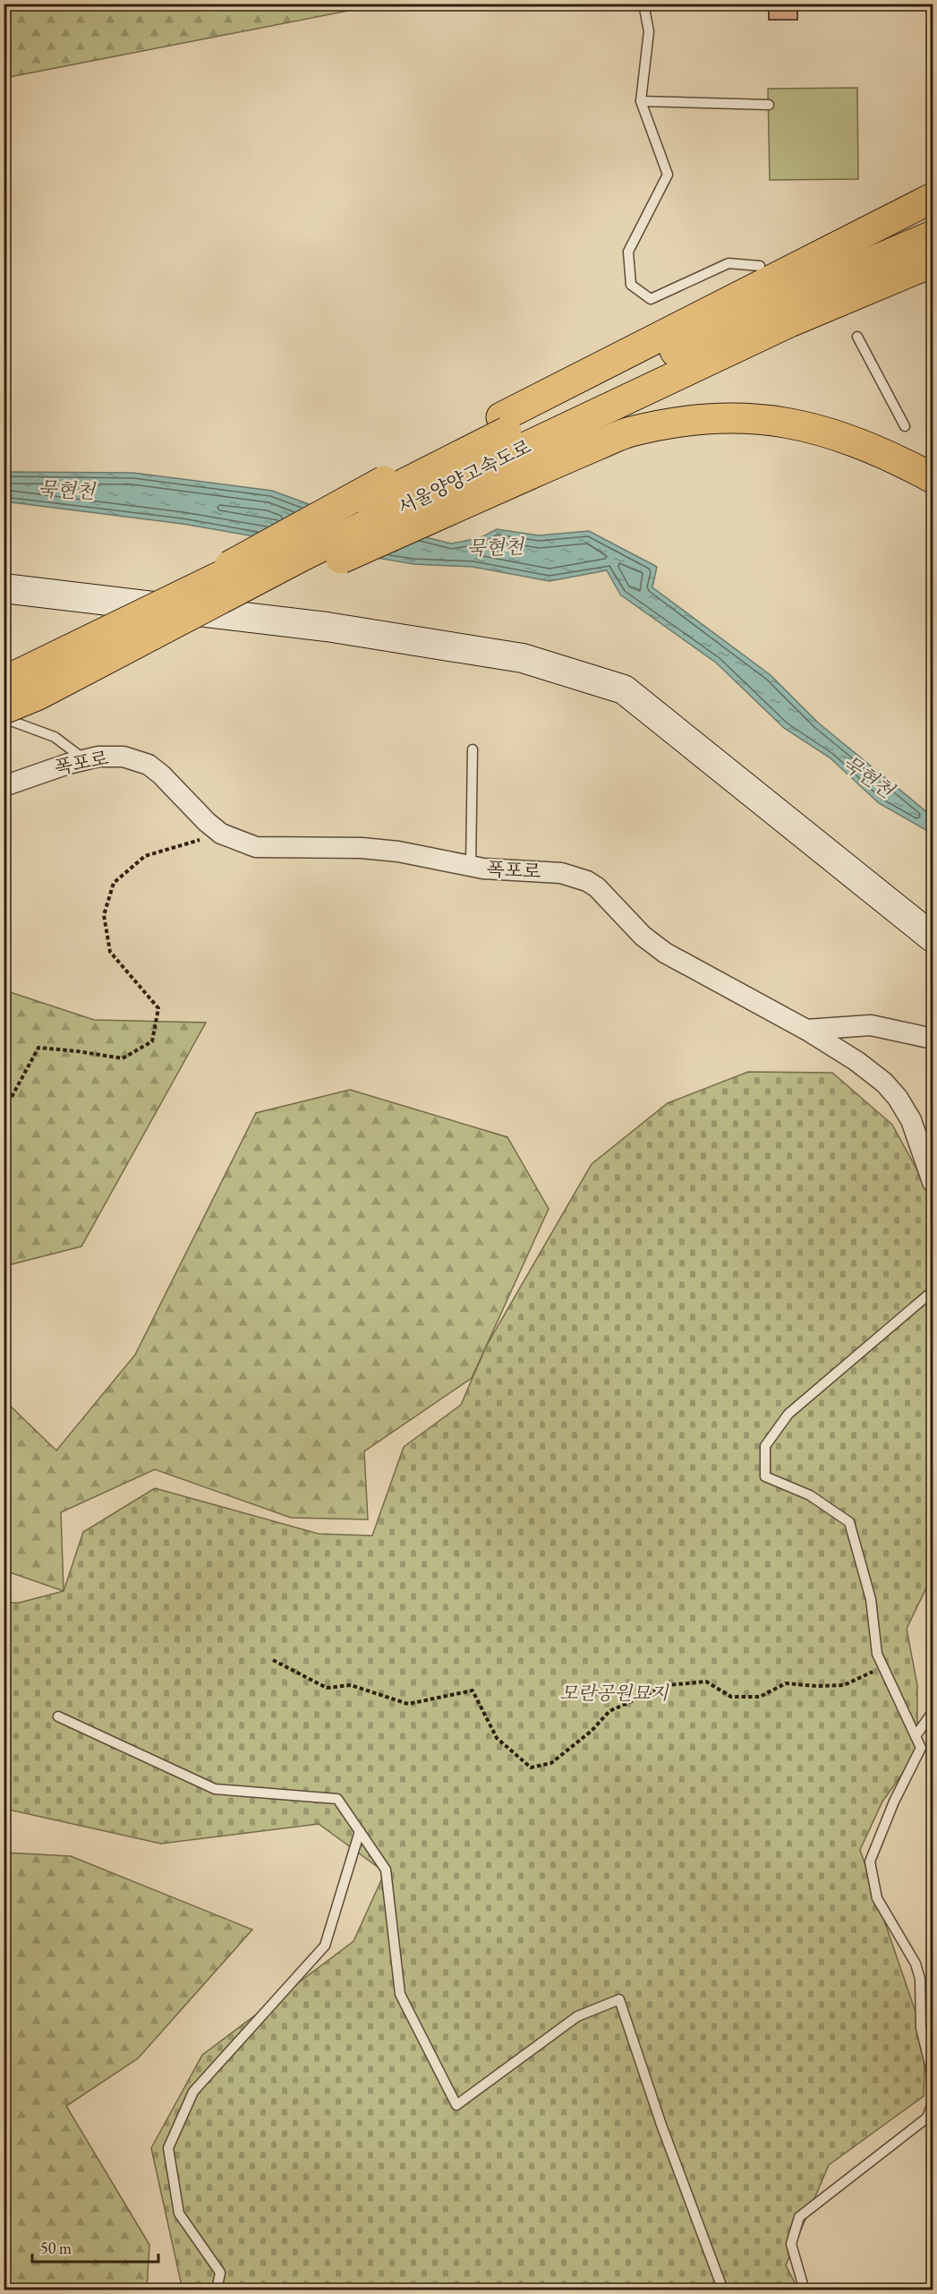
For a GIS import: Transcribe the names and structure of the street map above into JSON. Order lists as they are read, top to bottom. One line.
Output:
{"streets":{"highway":["서울양양고속도로"],"street":["폭포로"]},"water":["묵현천"],"parks":["모란공원묘지"],"scale_bar":"50 m"}
